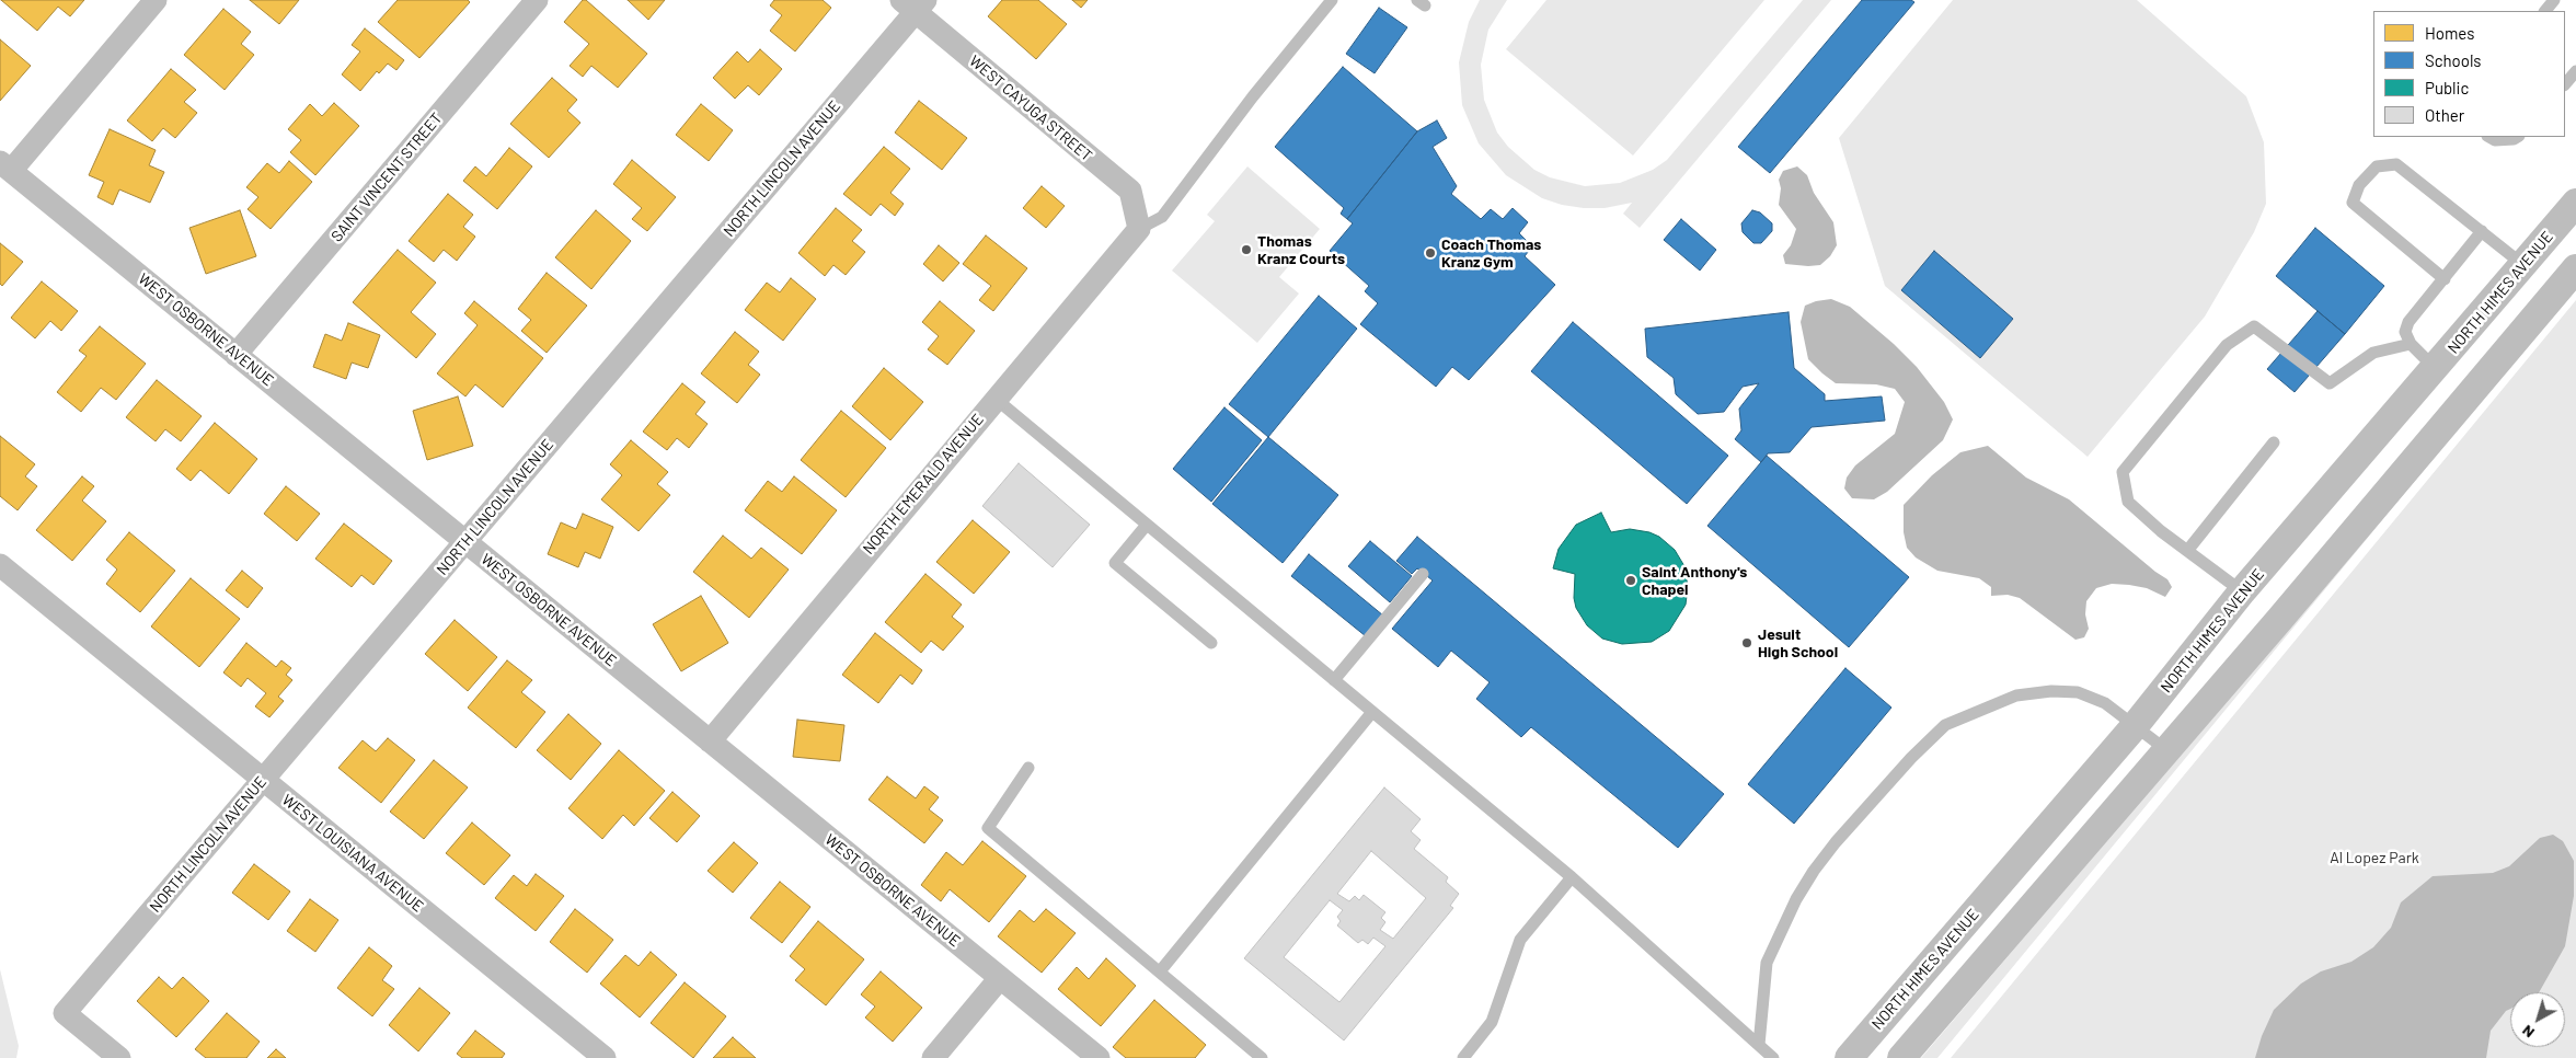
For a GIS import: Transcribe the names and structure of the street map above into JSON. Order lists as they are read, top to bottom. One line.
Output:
{"streets":{"street":["WEST CAYUGA STREET","NORTH LINCOLN AVENUE","SAINT VINCENT STREET","NORTH HIMES AVENUE","WEST OSBORNE AVENUE","NORTH EMERALD AVENUE","WEST LOUISIANA AVENUE"]},"crossings":[["WEST CAYUGA STREET","NORTH LINCOLN AVENUE"],["WEST CAYUGA STREET","NORTH EMERALD AVENUE"],["NORTH LINCOLN AVENUE","WEST OSBORNE AVENUE"],["NORTH LINCOLN AVENUE","WEST LOUISIANA AVENUE"],["SAINT VINCENT STREET","WEST OSBORNE AVENUE"],["WEST OSBORNE AVENUE","NORTH EMERALD AVENUE"]],"parks":["Al Lopez Park"],"places":["Thomas Kranz Courts","Coach Thomas Kranz Gym","Saint Anthony's Chapel","Jesuit High School"],"legend":["Homes","Schools","Public","Other"],"north":"bottom left"}
